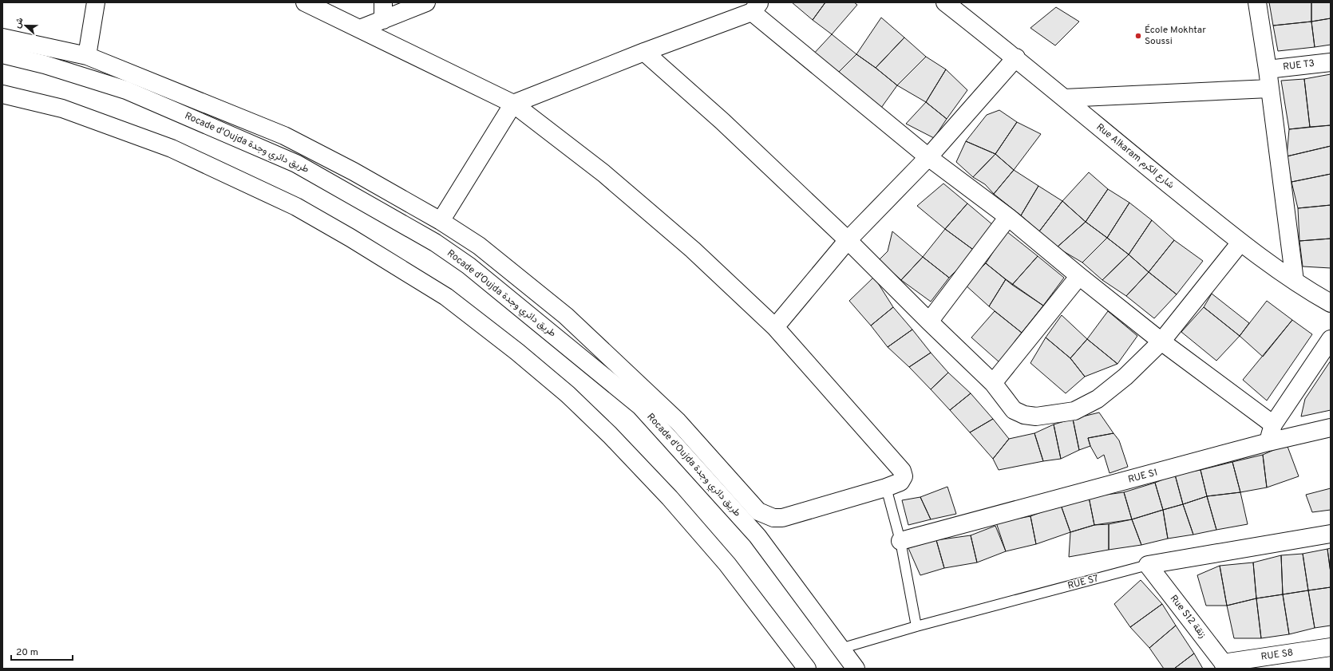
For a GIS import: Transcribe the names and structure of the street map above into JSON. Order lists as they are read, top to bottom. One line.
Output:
{"streets":{"main road":["RUE T3","Rocade d'Oujda طريق دائري وجدة","Rue Alkaram شارع الكرم","RUE S1","RUE S7","Rue S12 زنقة","RUE S8"]},"crossings":[["Rocade d'Oujda طريق دائري وجدة","RUE S7"],["RUE S7","Rue S12 زنقة"],["Rue S12 زنقة","RUE S8"]],"places":["École Mokhtar Soussi"],"scale_bar":"20 m","north":"left"}
